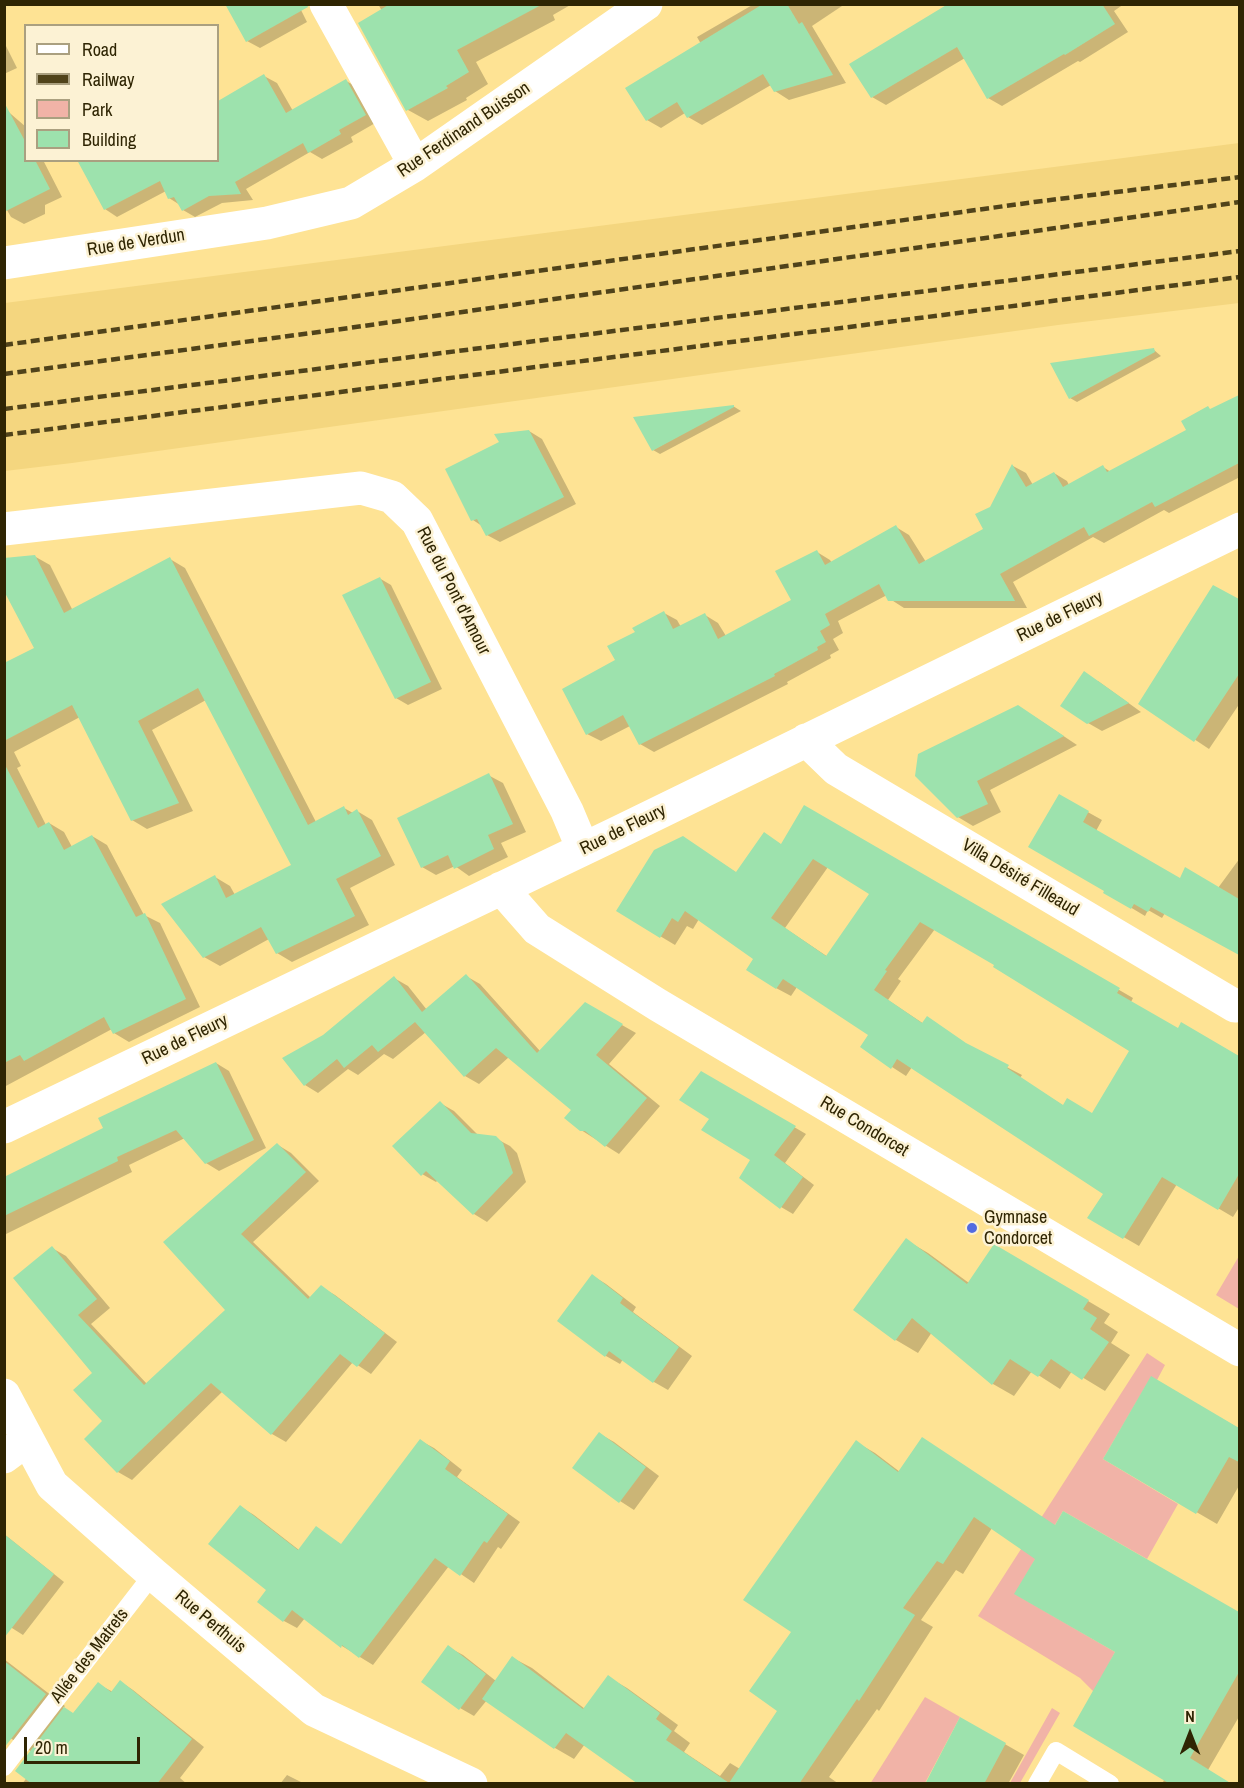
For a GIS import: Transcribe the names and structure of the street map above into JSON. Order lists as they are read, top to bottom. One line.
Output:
{"streets":{"street":["Rue Ferdinand Buisson","Rue de Verdun","Rue du Pont d'Amour","Rue de Fleury","Villa Désiré Filleaud","Rue Condorcet","Rue Perthuis"],"lane":["Allée des Matrets"]},"crossings":[["Rue Ferdinand Buisson","Rue de Verdun"],["Rue du Pont d'Amour","Rue de Fleury"],["Rue de Fleury","Villa Désiré Filleaud"],["Rue de Fleury","Rue Condorcet"],["Rue Perthuis","Allée des Matrets"]],"places":["Gymnase Condorcet"],"legend":["Road","Railway","Park","Building"],"scale_bar":"20 m","north":"top"}
